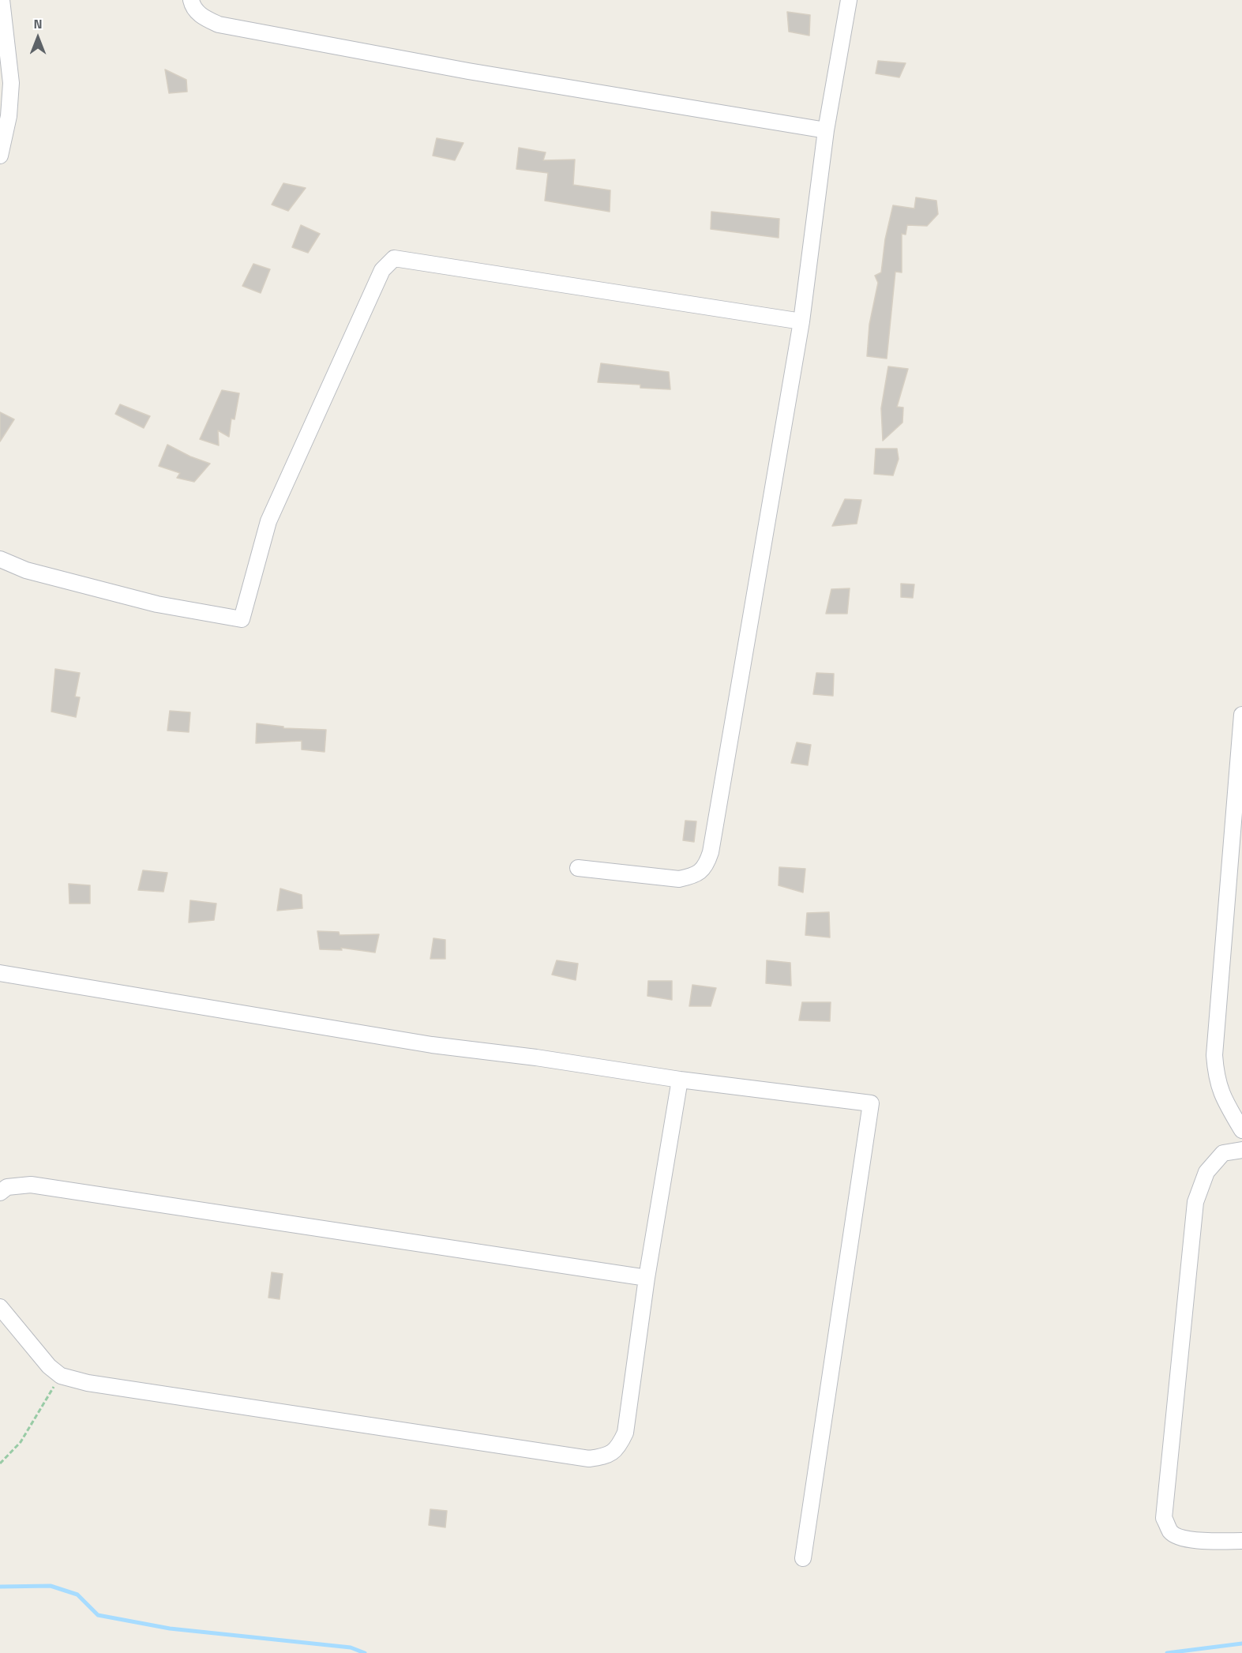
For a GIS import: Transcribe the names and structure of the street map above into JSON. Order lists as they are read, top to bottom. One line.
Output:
{"north":"top"}
